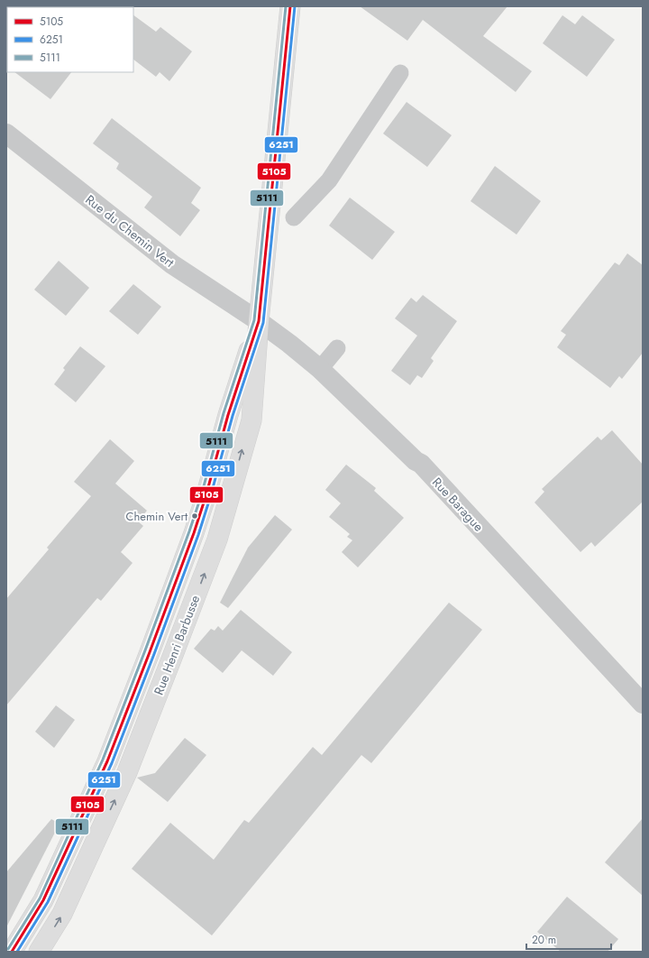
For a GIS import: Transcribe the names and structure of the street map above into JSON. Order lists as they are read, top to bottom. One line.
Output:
{"streets":{"main road":["Rue Henri Barbusse"],"street":["Rue du Chemin Vert","Rue Barague"]},"crossings":[["Rue du Chemin Vert","Rue Barague"],["Rue du Chemin Vert","Rue Henri Barbusse"],["Rue Barague","Rue Henri Barbusse"]],"places":["Chemin Vert"],"lines":["transit line 5105","transit line 6251","transit line 5111"],"legend":["5105","6251","5111"],"scale_bar":"20 m"}
